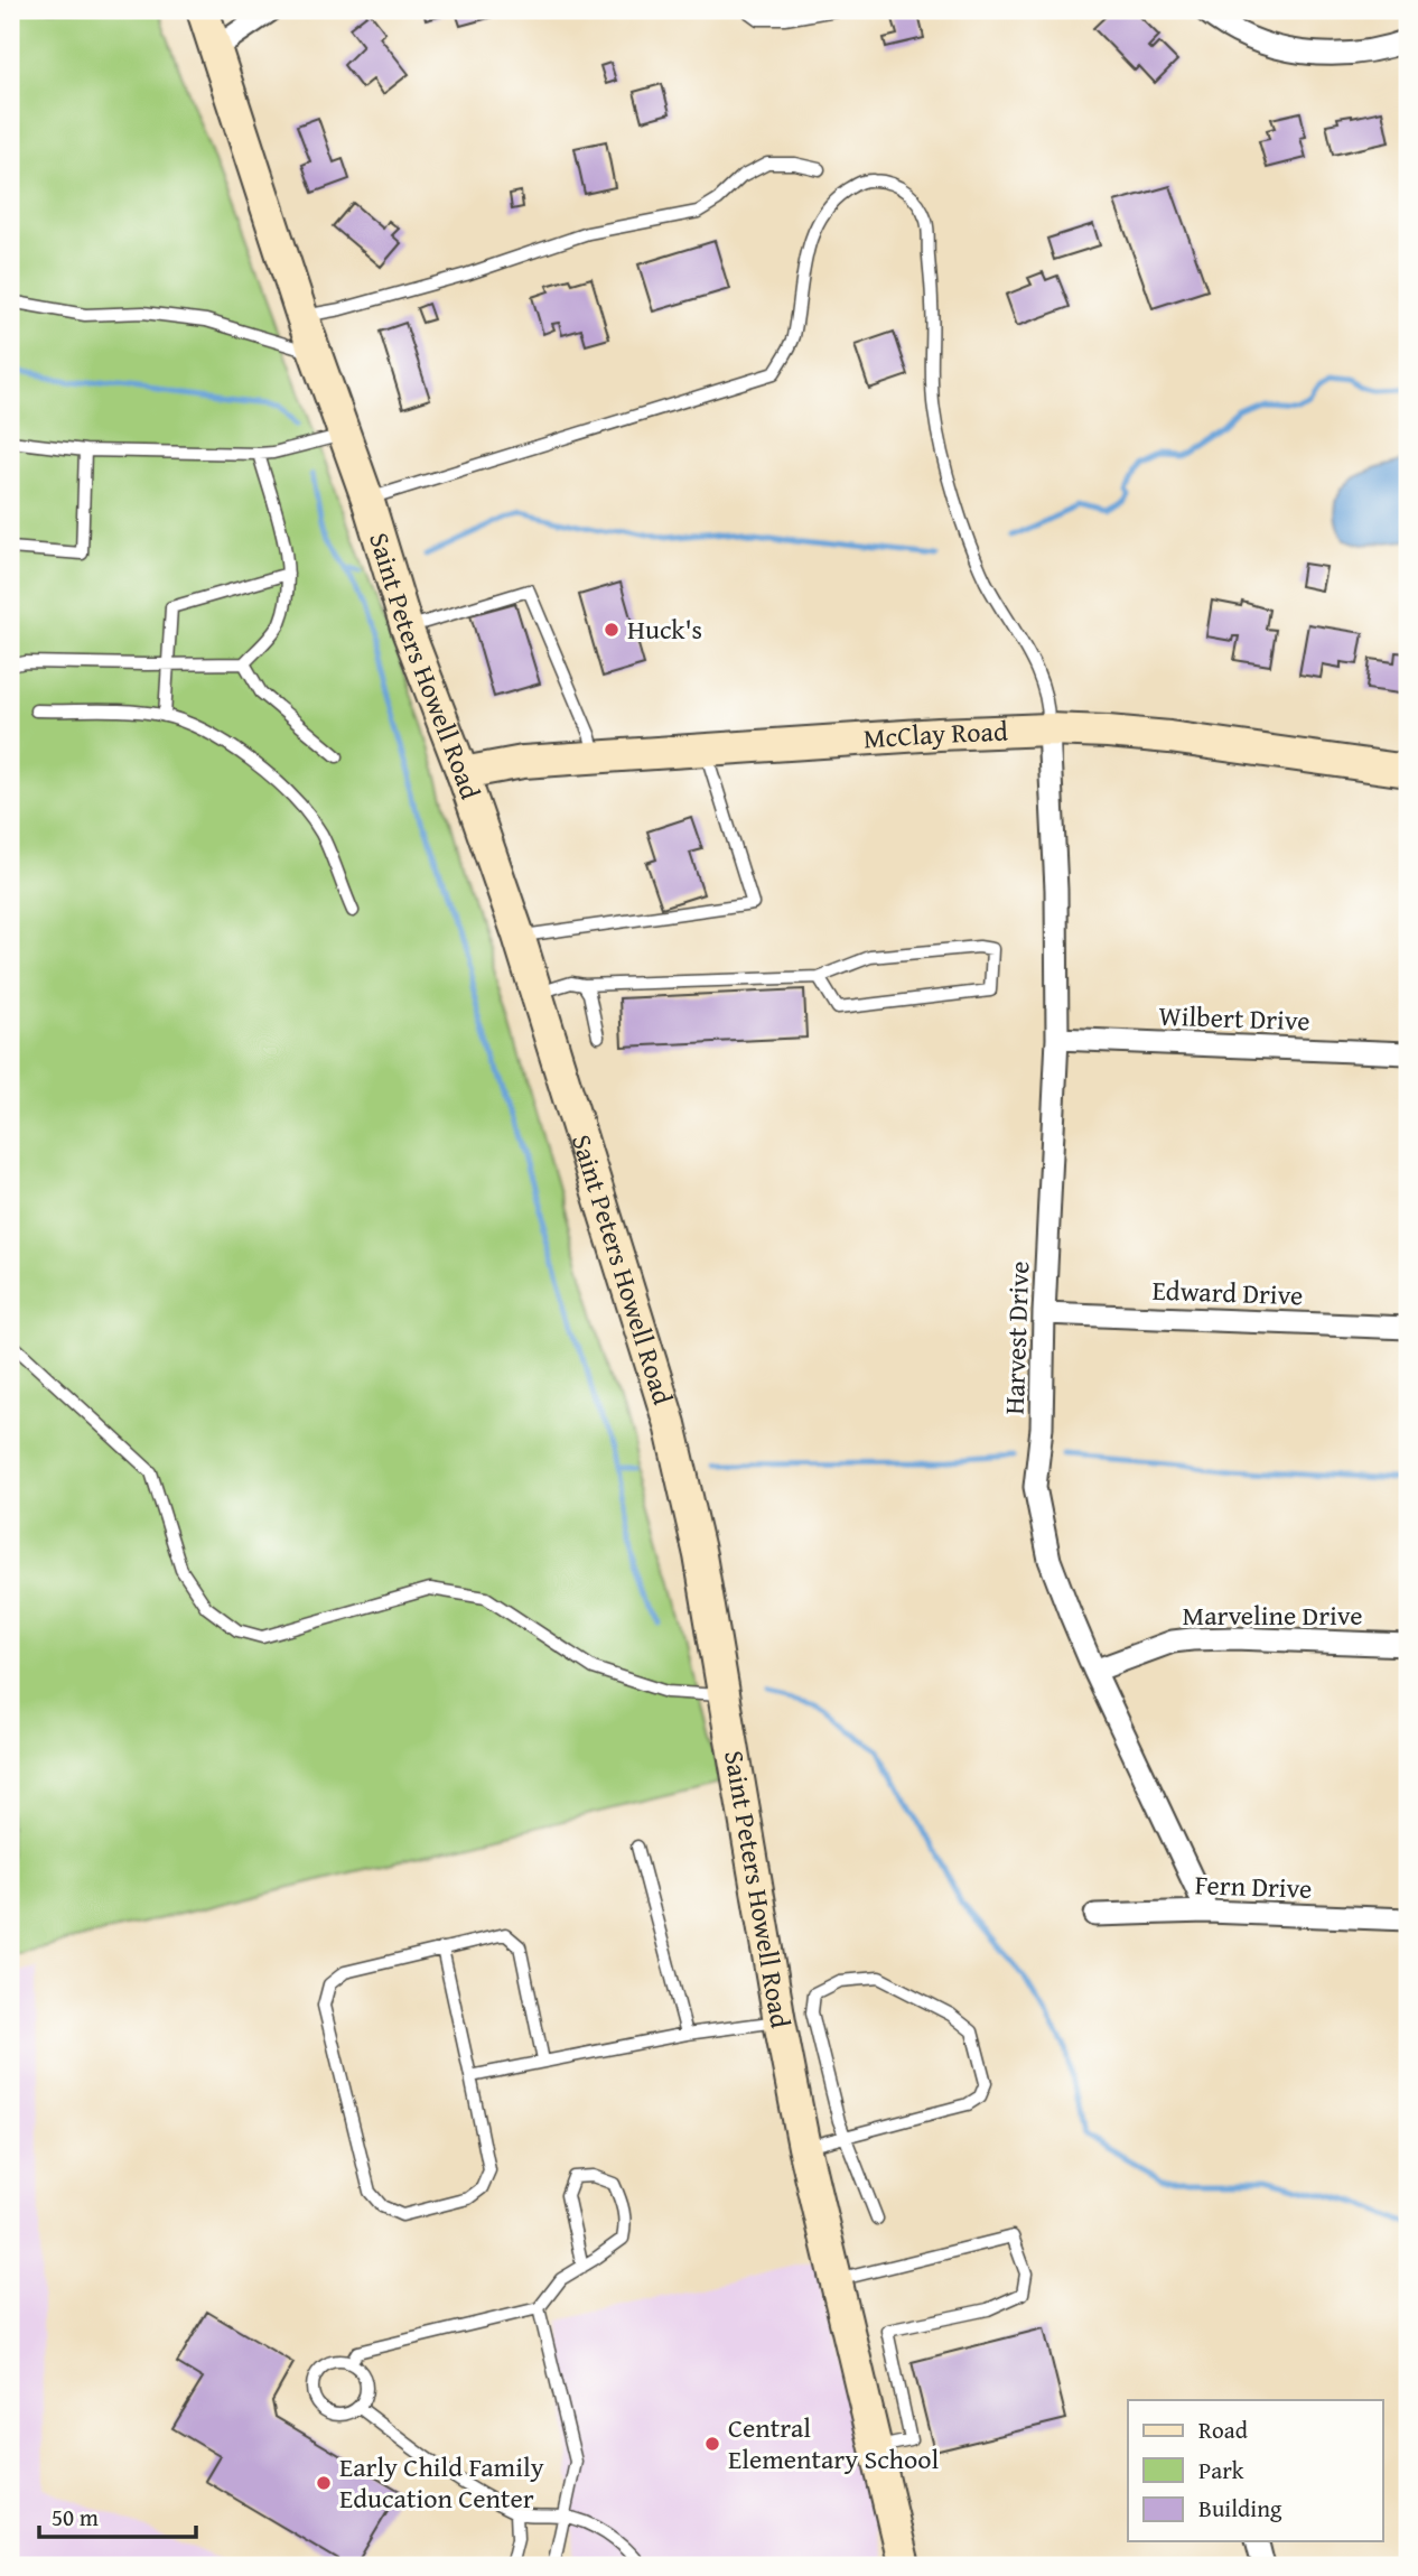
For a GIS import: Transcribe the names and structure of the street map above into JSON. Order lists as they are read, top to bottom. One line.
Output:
{"streets":{"main road":["Saint Peters Howell Road","McClay Road"],"street":["Wilbert Drive","Edward Drive","Harvest Drive","Marveline Drive","Fern Drive"]},"crossings":[["Saint Peters Howell Road","McClay Road"],["McClay Road","Harvest Drive"],["Wilbert Drive","Harvest Drive"],["Edward Drive","Harvest Drive"],["Harvest Drive","Marveline Drive"],["Harvest Drive","Fern Drive"]],"places":["Huck's","Central Elementary School","Early Child Family Education Center"],"legend":["Road","Park","Building"],"scale_bar":"50 m"}
